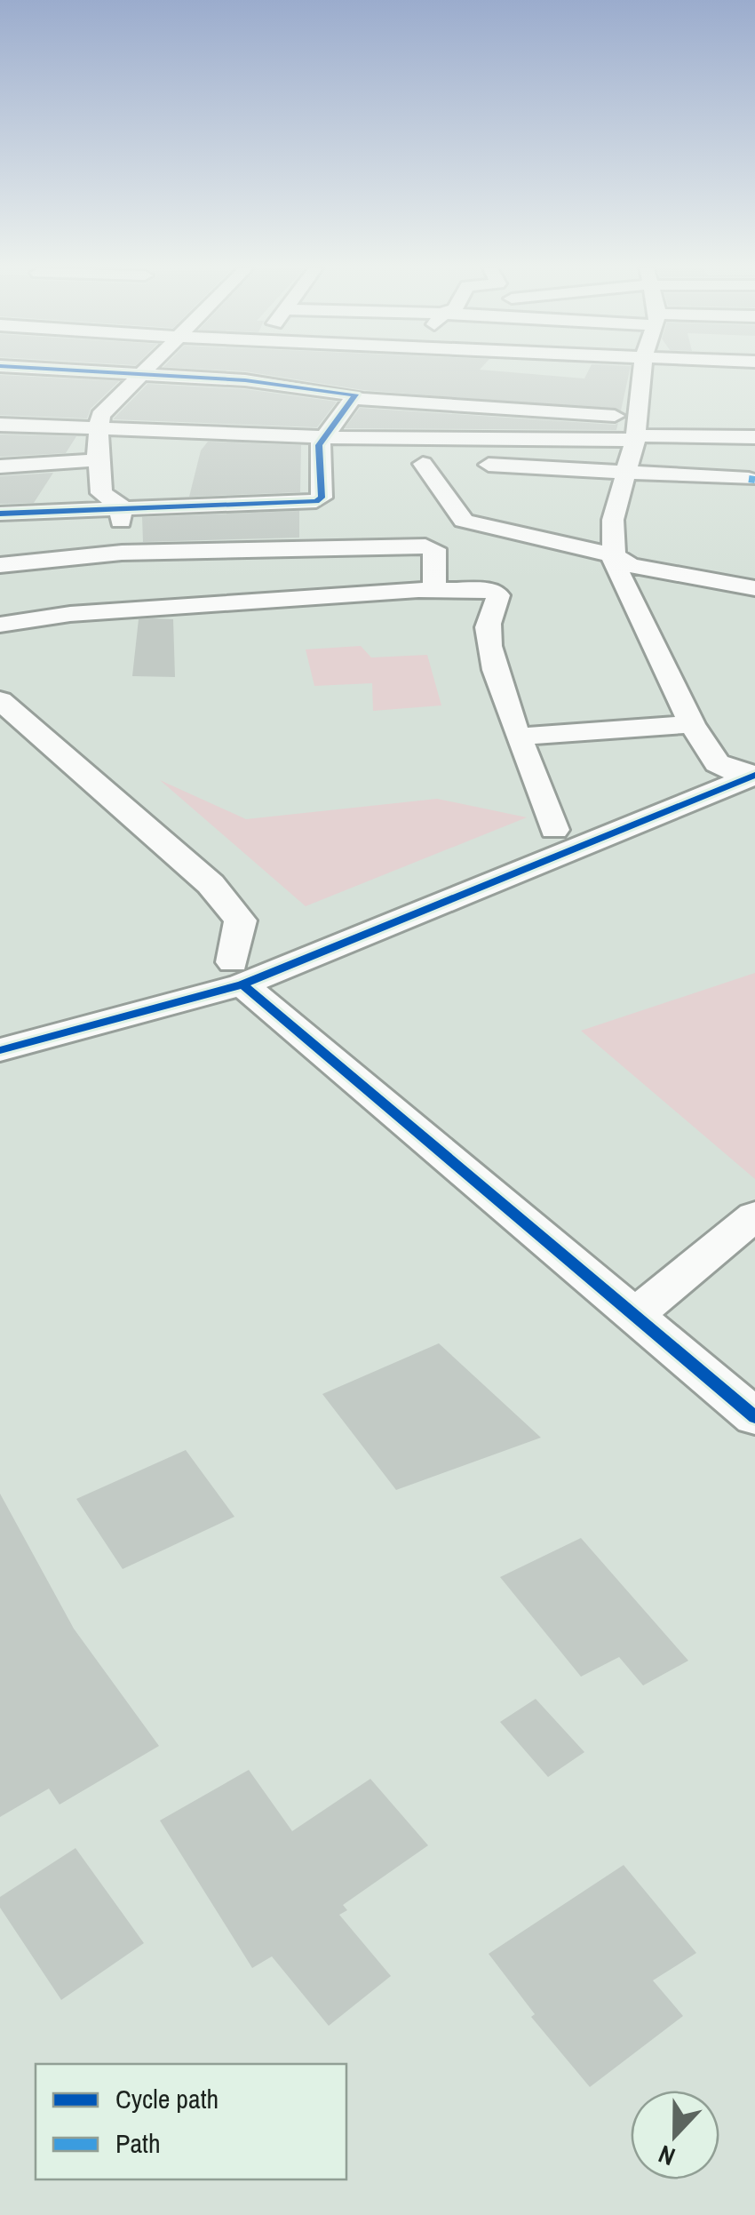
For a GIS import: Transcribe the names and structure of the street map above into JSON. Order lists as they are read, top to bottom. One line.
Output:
{"legend":["Cycle path","Path"],"north":"bottom"}
